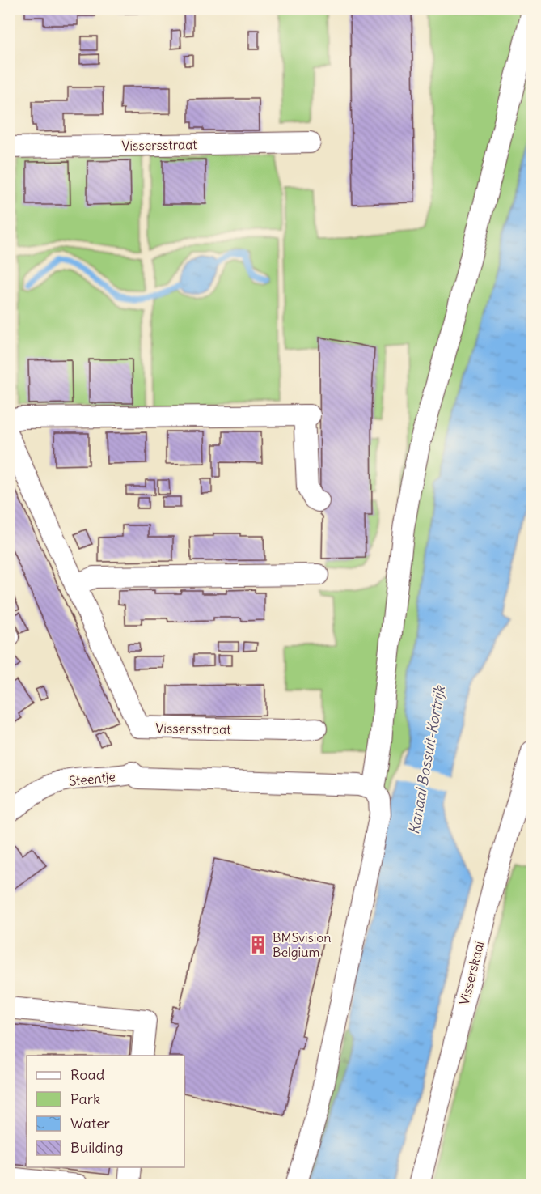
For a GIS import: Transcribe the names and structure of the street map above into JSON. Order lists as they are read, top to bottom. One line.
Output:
{"streets":{"street":["Vissersstraat","Steentje","Visserskaai"]},"water":["Kanaal Bossuit-Kortrijk"],"places":{"building":["BMSvision Belgium"]},"legend":["Road","Park","Water","Building"]}
